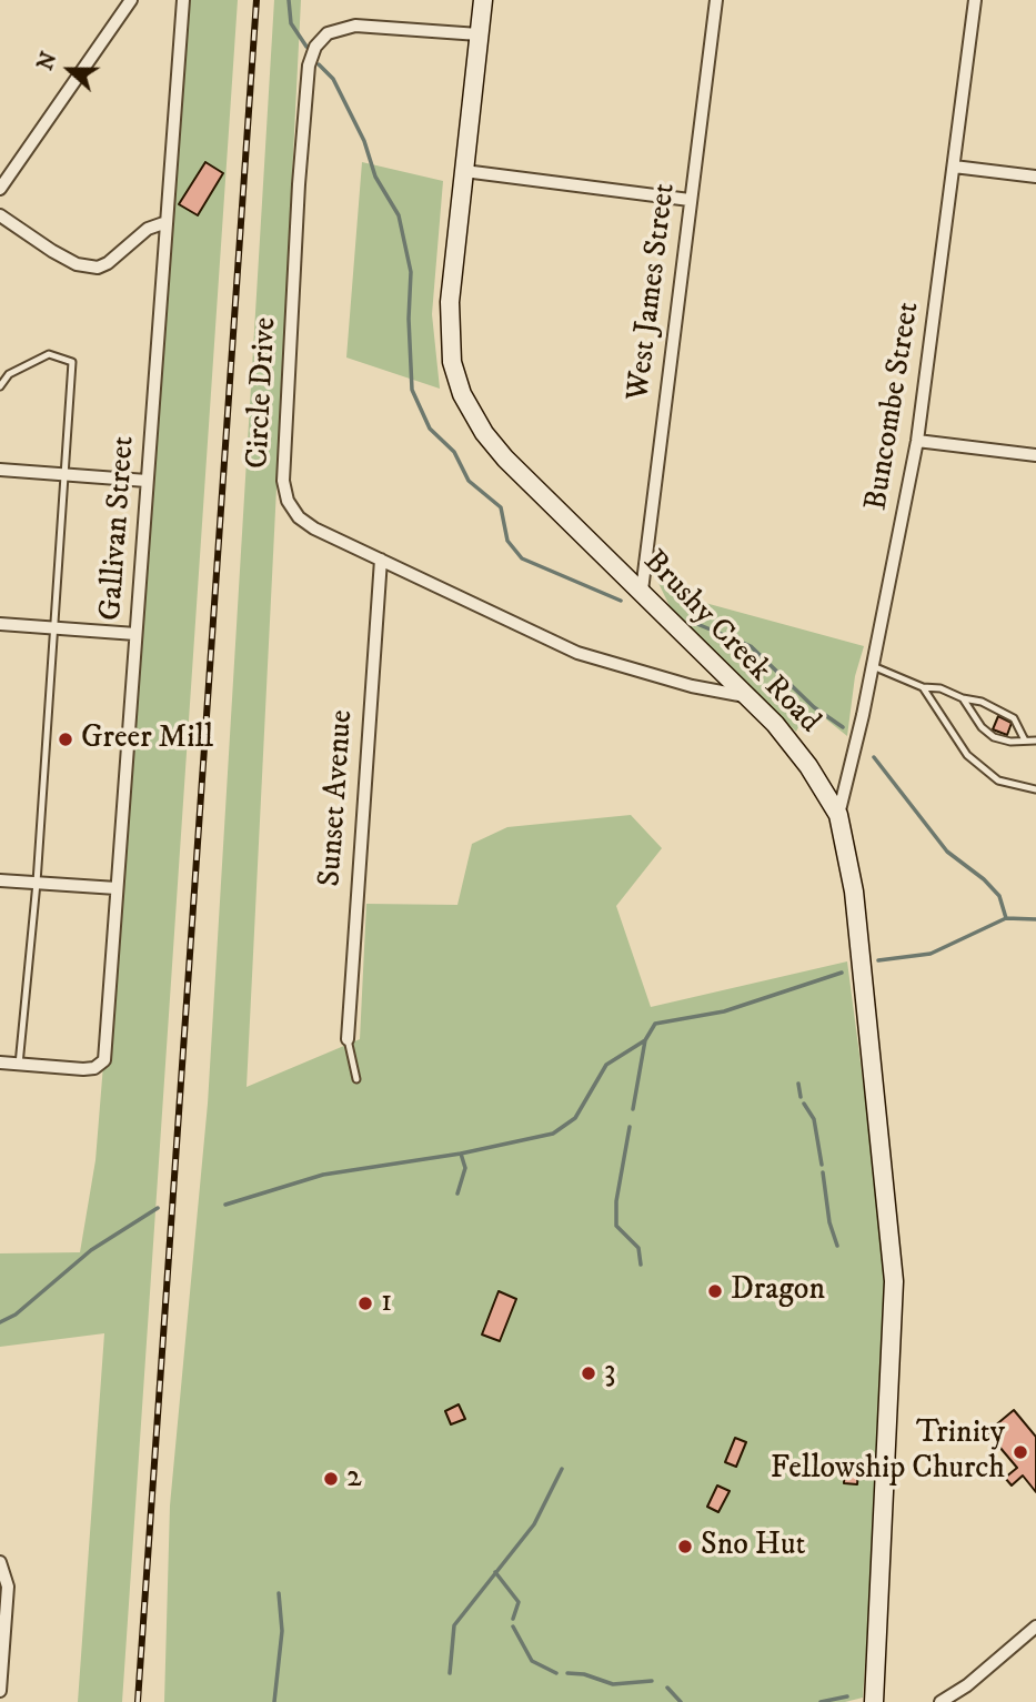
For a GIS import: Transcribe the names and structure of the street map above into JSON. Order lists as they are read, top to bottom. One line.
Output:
{"streets":{"street":["West James Street","Circle Drive","Buncombe Street","Gallivan Street","Brushy Creek Road","Sunset Avenue"]},"crossings":[["West James Street","Brushy Creek Road"],["Circle Drive","Brushy Creek Road"],["Circle Drive","Sunset Avenue"],["Buncombe Street","Brushy Creek Road"]],"places":["Greer Mill","Dragon","1","3","Trinity Fellowship Church","2","Sno Hut"],"north":"left"}
